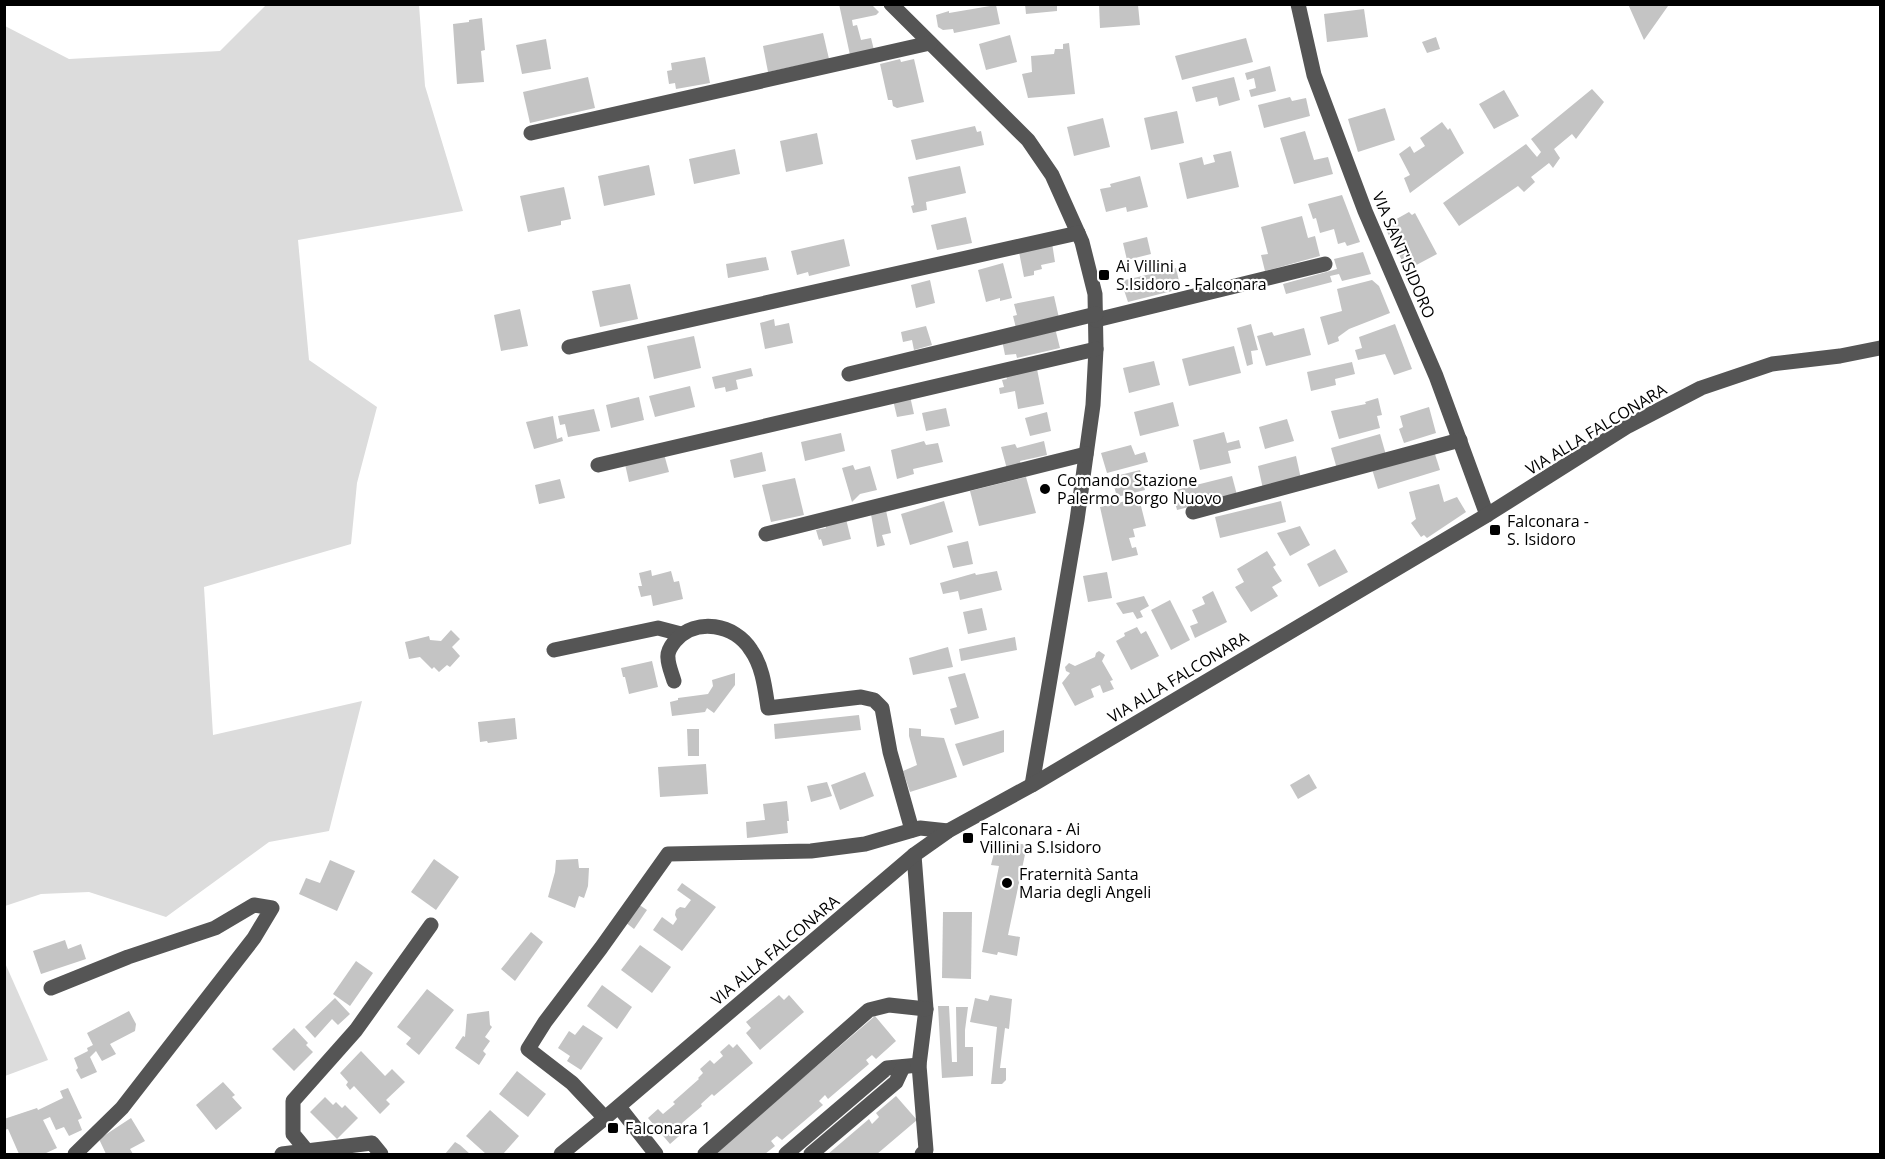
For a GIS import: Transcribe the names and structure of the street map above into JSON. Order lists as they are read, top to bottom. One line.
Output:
{"streets":{"street":["VIA SANT'ISIDORO","VIA ALLA FALCONARA"]},"crossings":[["VIA SANT'ISIDORO","VIA ALLA FALCONARA"]],"places":{"transit":["Ai Villini a S.Isidoro - Falconara","Falconara - S. Isidoro","Falconara - Ai Villini a S.Isidoro","Falconara 1"],"other":["Comando Stazione Palermo Borgo Nuovo","Fraternità Santa Maria degli Angeli"]}}
